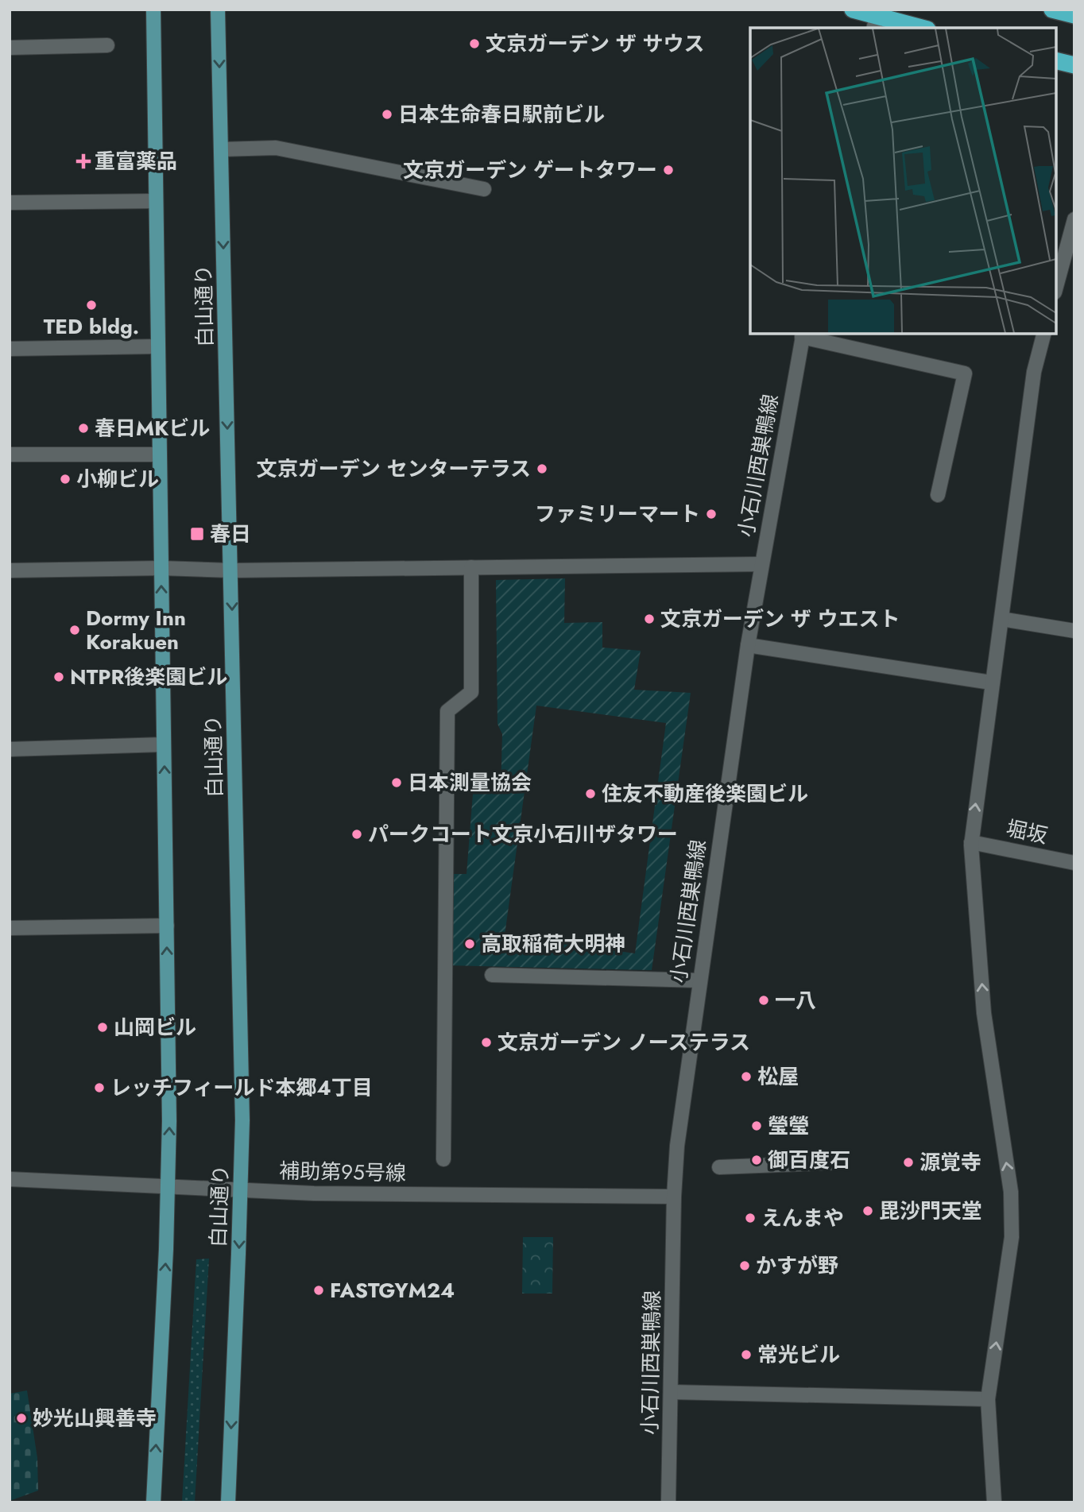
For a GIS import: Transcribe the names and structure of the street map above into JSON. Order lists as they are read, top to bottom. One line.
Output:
{"streets":{"main road":["白山通り"],"street":["小石川西巣鴨線","堀坂","補助第95号線"]},"crossings":[["白山通り","補助第95号線"],["小石川西巣鴨線","補助第95号線"]],"places":{"other":["文京ガーデン ザ サウス","日本生命春日駅前ビル","文京ガーデン ゲートタワー","TED bldg.","春日MKビル","文京ガーデン センターテラス","小柳ビル","ファミリーマート","文京ガーデン ザ ウエスト","Dormy Inn Korakuen","NTPR後楽園ビル","日本測量協会","住友不動産後楽園ビル","パークコート文京小石川ザタワー","高取稲荷大明神","一八","山岡ビル","文京ガーデン ノーステラス","松屋","レッチフィールド本郷4丁目","瑩瑩","御百度石","源覚寺","毘沙門天堂","えんまや","かすが野","FASTGYM24","常光ビル","妙光山興善寺"],"health":["重富薬品"],"transit":["春日"]}}
